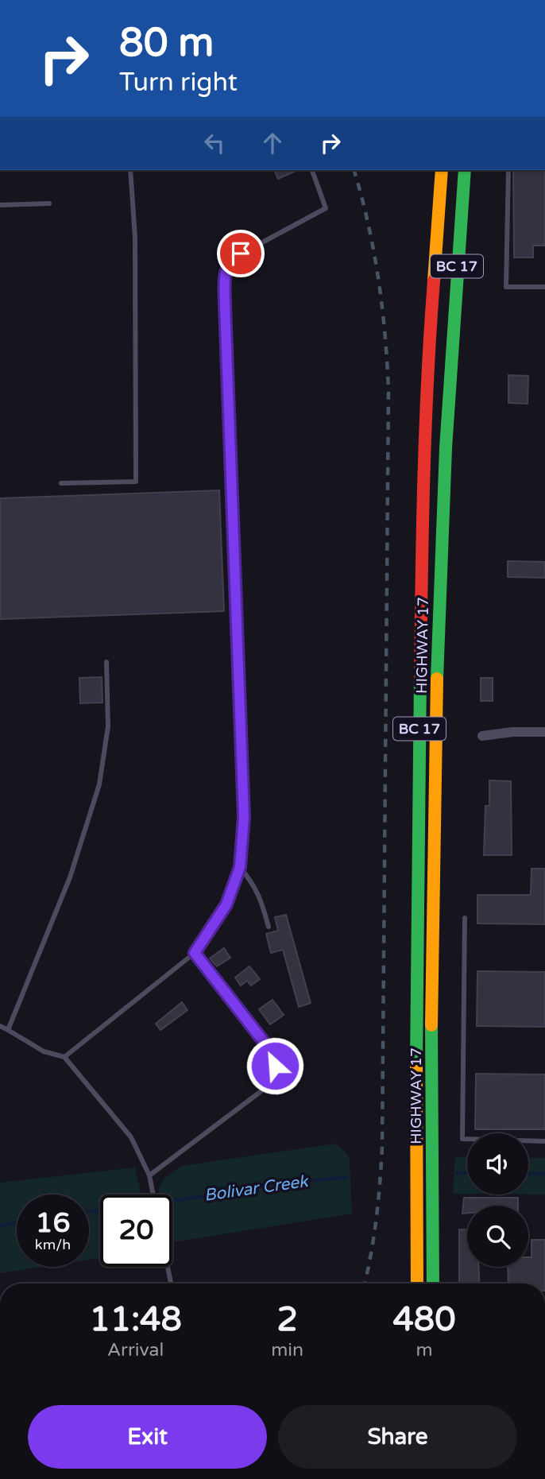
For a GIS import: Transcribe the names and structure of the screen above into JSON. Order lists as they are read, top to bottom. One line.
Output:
{"streets":{"highway":["BC 17","HIGHWAY 17"]},"water":["Bolivar Creek"],"page":{"turn":["80 m","Turn right"],"speed":"16 km/h","limit":"20","eta":["11:48","Arrival","2","min","480","m"],"buttons":["Exit","Share"]}}
